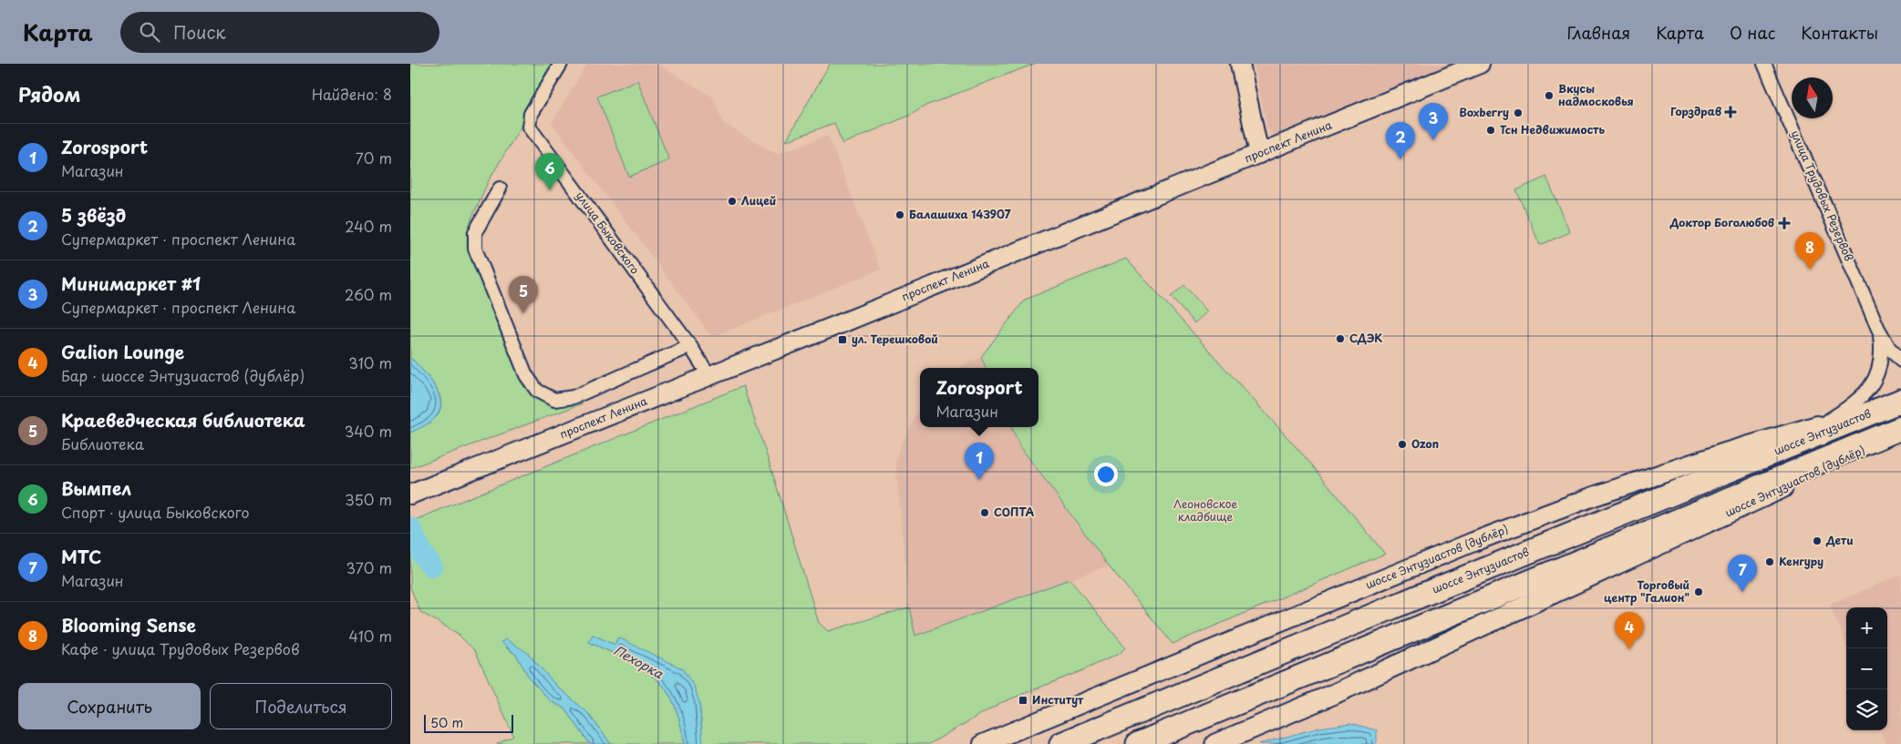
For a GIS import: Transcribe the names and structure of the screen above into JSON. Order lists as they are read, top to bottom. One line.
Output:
{"streets":{"highway":["шоссе Энтузиастов"],"main road":["проспект Ленина","шоссе Энтузиастов (дублёр)"],"street":["улица Трудовых Резервов","улица Быковского"]},"crossings":[["проспект Ленина","улица Быковского"],["улица Трудовых Резервов","шоссе Энтузиастов (дублёр)"],["шоссе Энтузиастов","шоссе Энтузиастов (дублёр)"]],"water":["Пехорка"],"parks":["Леоновское кладбище"],"places":{"other":["Вкусы надмосковья","Boxberry","Тсн Недвижимость","Лицей","Балашиха 143907","СДЭК","Ozon","СОПТА","Дети","Кенгуру","Торговый центр \"Галион\""],"health":["Горздрав","Доктор Боголюбов"],"transit":["ул. Терешковой","Институт"]},"scale_bar":"50 m","north":"top","page":{"header":"Карта","search":"Поиск","nav":["Главная","Карта","О нас","Контакты"],"heading":["Рядом","Найдено: 8"],"pins":["3","2","6","8","5","1","7","4"],"list":[{"mark":"1","name":"Zorosport","note":"Магазин","value":"70 m"},{"mark":"2","name":"5 звёзд","note":"Супермаркет · проспект Ленина","value":"240 m"},{"mark":"3","name":"Минимаркет #1","note":"Супермаркет · проспект Ленина","value":"260 m"},{"mark":"4","name":"Galion Lounge","note":"Бар · шоссе Энтузиастов (дублёр)","value":"310 m"},{"mark":"5","name":"Краеведческая библиотека","note":"Библиотека","value":"340 m"},{"mark":"6","name":"Вымпел","note":"Спорт · улица Быковского","value":"350 m"},{"mark":"7","name":"МТС","note":"Магазин","value":"370 m"},{"mark":"8","name":"Blooming Sense","note":"Кафе · улица Трудовых Резервов","value":"410 m"}],"popup":["Zorosport","Магазин"],"map_buttons":["+","−"],"buttons":["Сохранить","Поделиться"],"scale":"50 m"}}
